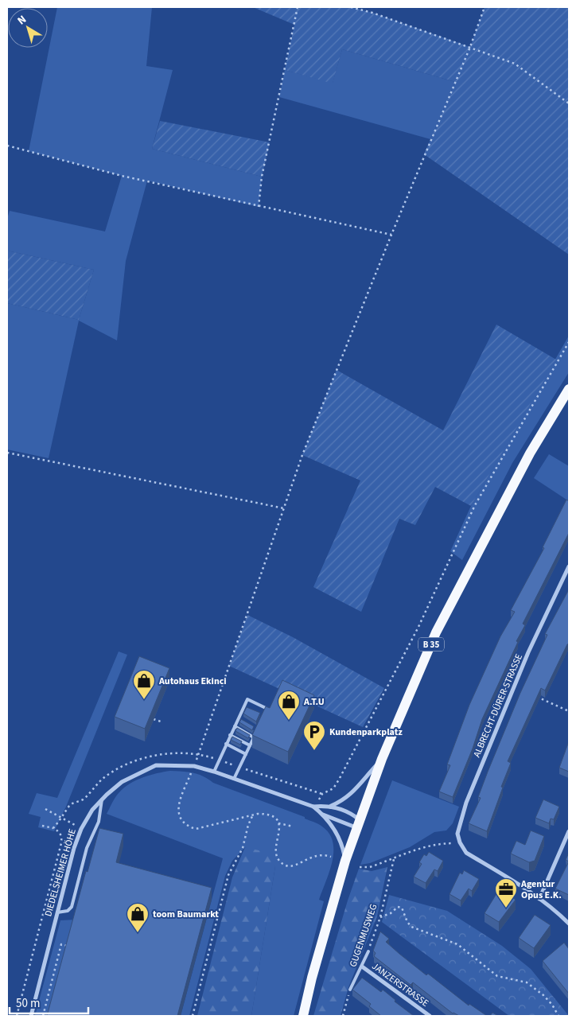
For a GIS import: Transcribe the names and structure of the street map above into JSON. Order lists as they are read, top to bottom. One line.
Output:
{"streets":{"main road":["B 35"],"street":["ALBRECHT-DÜRER-STRASSE","DIEDELSHEIMER HÖHE","JANZERSTRASSE"],"lane":["GUGENMUSWEG"]},"crossings":[["GUGENMUSWEG","JANZERSTRASSE"]],"places":{"shop":["Autohaus Ekinci","A.T.U","toom Baumarkt"],"parking":["Kundenparkplatz"],"office":["Agentur Opus E.K."]},"scale_bar":"50 m","north":"top left"}
